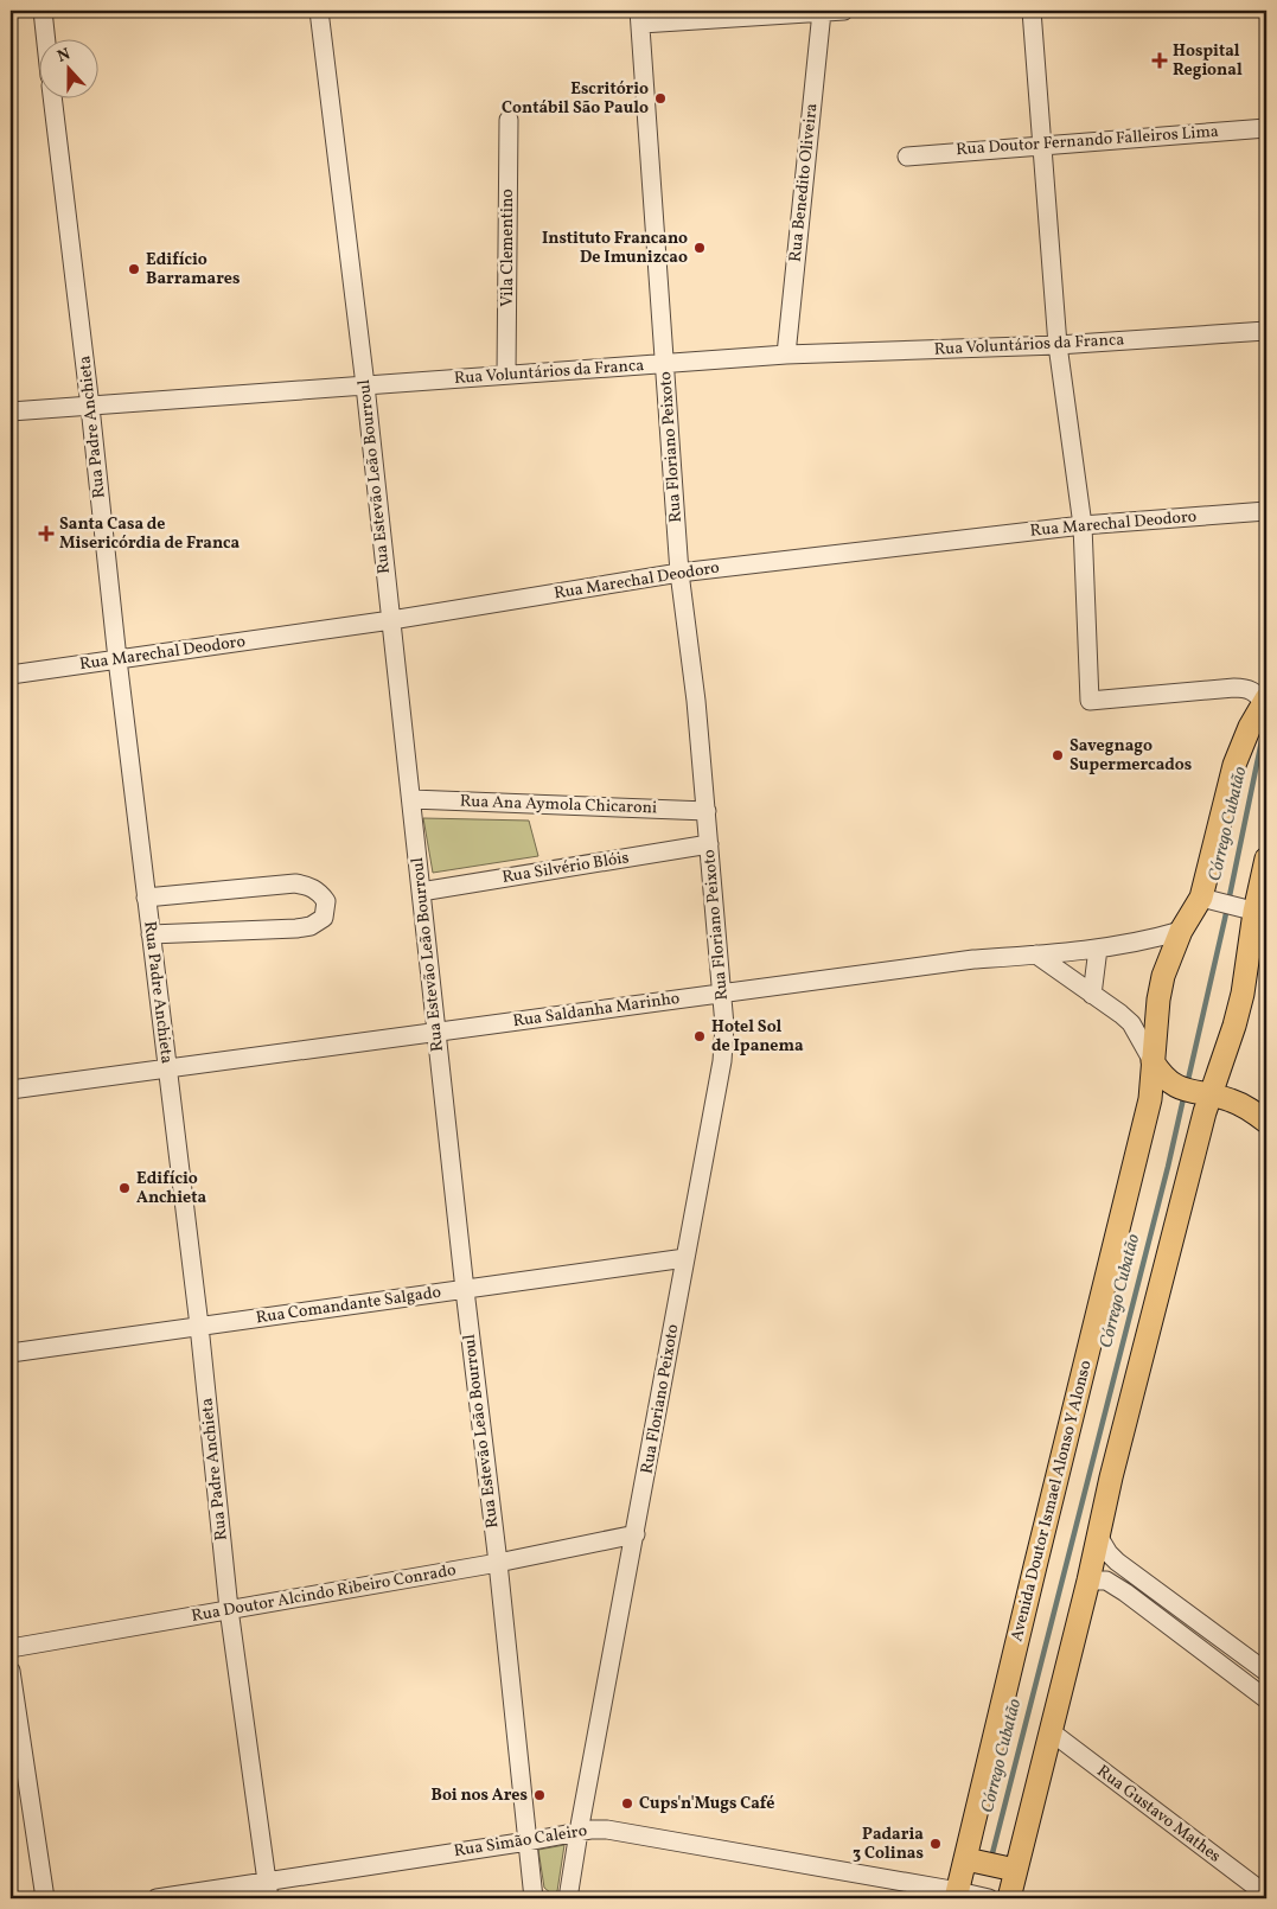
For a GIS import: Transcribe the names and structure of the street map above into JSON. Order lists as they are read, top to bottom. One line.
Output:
{"streets":{"main road":["Avenida Doutor Ismael Alonso Y Alonso"],"street":["Rua Doutor Fernando Falleiros Lima","Rua Benedito Oliveira","Vila Clementino","Rua Voluntários da Franca","Rua Padre Anchieta","Rua Floriano Peixoto","Rua Estevão Leão Bourroul","Rua Marechal Deodoro","Rua Ana Aymola Chicaroni","Rua Silvério Blóis","Rua Saldanha Marinho","Rua Comandante Salgado","Rua Doutor Alcindo Ribeiro Conrado","Rua Gustavo Mathes","Rua Simão Caleiro"]},"crossings":[["Rua Benedito Oliveira","Rua Voluntários da Franca"],["Vila Clementino","Rua Voluntários da Franca"],["Rua Voluntários da Franca","Rua Padre Anchieta"],["Rua Voluntários da Franca","Rua Floriano Peixoto"],["Rua Voluntários da Franca","Rua Estevão Leão Bourroul"],["Rua Padre Anchieta","Rua Marechal Deodoro"],["Rua Padre Anchieta","Rua Saldanha Marinho"],["Rua Padre Anchieta","Rua Comandante Salgado"],["Rua Padre Anchieta","Rua Doutor Alcindo Ribeiro Conrado"],["Rua Padre Anchieta","Rua Simão Caleiro"],["Rua Floriano Peixoto","Rua Marechal Deodoro"],["Rua Floriano Peixoto","Rua Ana Aymola Chicaroni"],["Rua Floriano Peixoto","Rua Silvério Blóis"],["Rua Floriano Peixoto","Rua Saldanha Marinho"],["Rua Floriano Peixoto","Rua Comandante Salgado"],["Rua Floriano Peixoto","Rua Doutor Alcindo Ribeiro Conrado"],["Rua Floriano Peixoto","Rua Simão Caleiro"],["Rua Estevão Leão Bourroul","Rua Marechal Deodoro"],["Rua Estevão Leão Bourroul","Rua Ana Aymola Chicaroni"],["Rua Estevão Leão Bourroul","Rua Silvério Blóis"],["Rua Estevão Leão Bourroul","Rua Saldanha Marinho"],["Rua Estevão Leão Bourroul","Rua Comandante Salgado"],["Rua Estevão Leão Bourroul","Rua Doutor Alcindo Ribeiro Conrado"],["Rua Estevão Leão Bourroul","Rua Simão Caleiro"],["Rua Saldanha Marinho","Avenida Doutor Ismael Alonso Y Alonso"],["Avenida Doutor Ismael Alonso Y Alonso","Rua Simão Caleiro"]],"water":["Córrego Cubatão"],"places":{"health":["Hospital Regional","Santa Casa de Misericórdia de Franca"],"other":["Escritório Contábil São Paulo","Instituto Francano De Imunizcao","Edifício Barramares","Savegnago Supermercados","Hotel Sol de Ipanema","Edifício Anchieta","Boi nos Ares","Cups'n'Mugs Café","Padaria 3 Colinas"]},"north":"top"}
